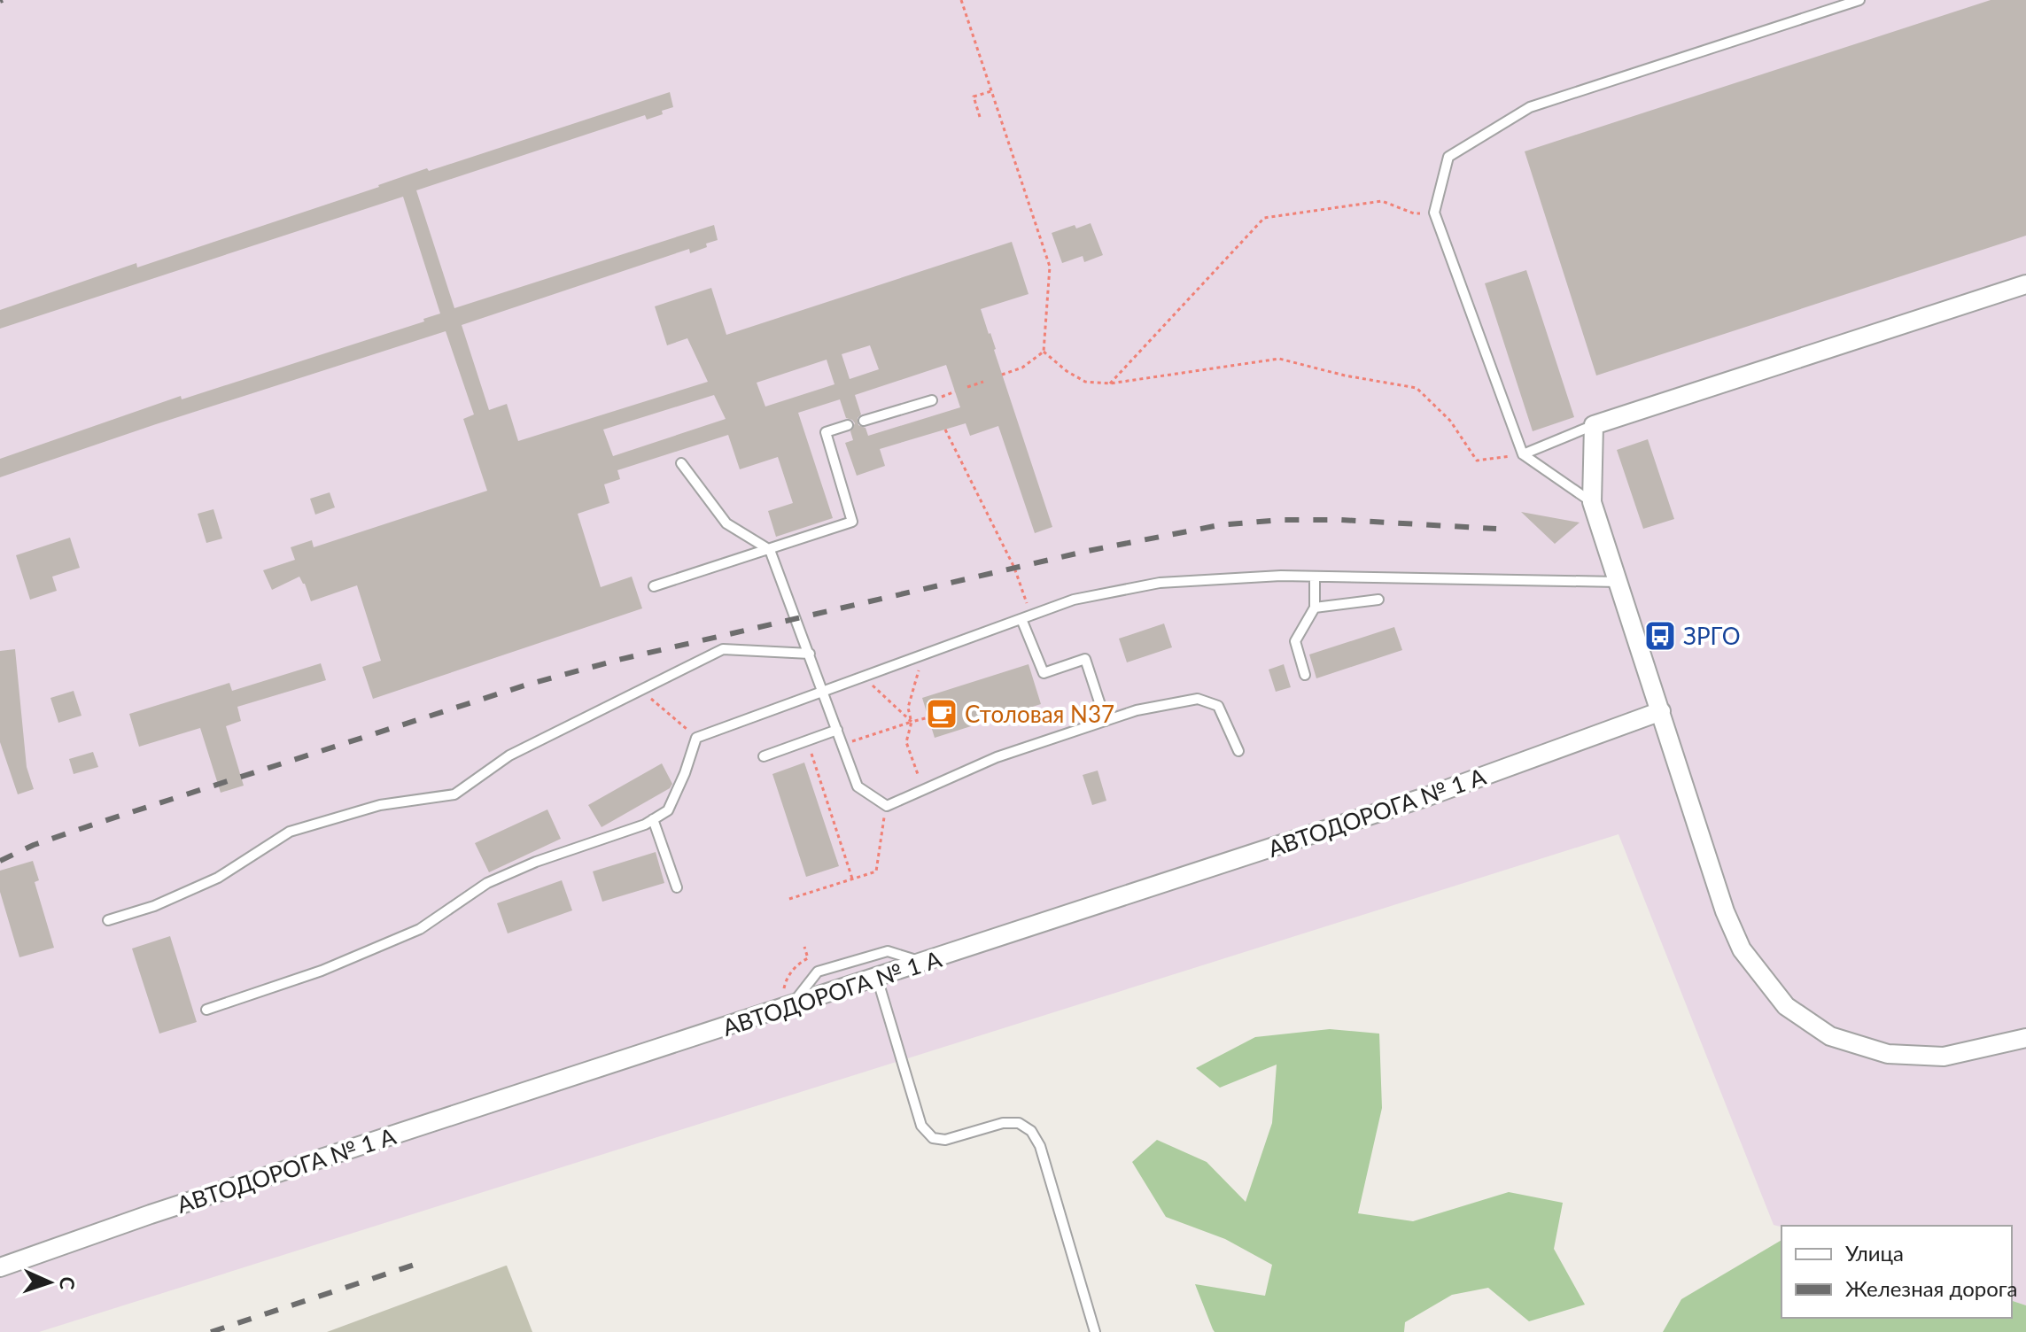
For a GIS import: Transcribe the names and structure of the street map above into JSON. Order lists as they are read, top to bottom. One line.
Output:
{"streets":{"street":["АВТОДОРОГА № 1 А"]},"places":{"bus stop":["ЗРГО"],"cafe":["Столовая N37"]},"legend":["Улица","Железная дорога"],"north":"right"}
